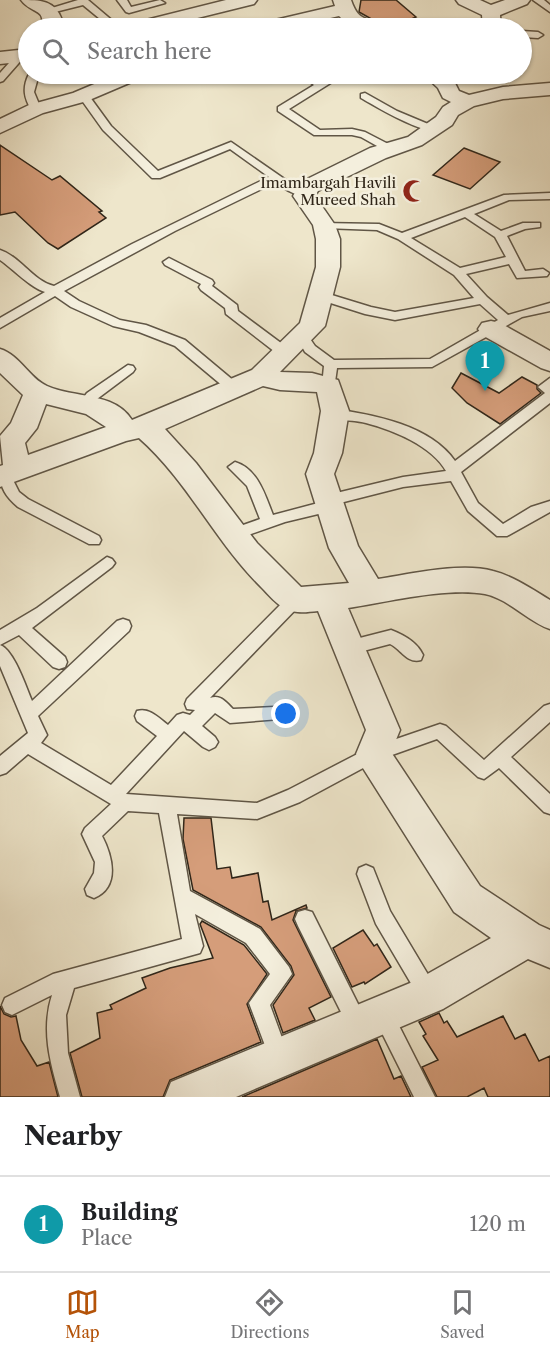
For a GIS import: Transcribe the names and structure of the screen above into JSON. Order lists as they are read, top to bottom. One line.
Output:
{"places":{"mosque":["Imambargah Havili Mureed Shah"]},"page":{"search":"Search here","pins":"1","heading":"Nearby","list":[{"mark":"1","name":"Building","note":"Place","value":"120 m"}],"nav":["Map","Directions","Saved"]}}
